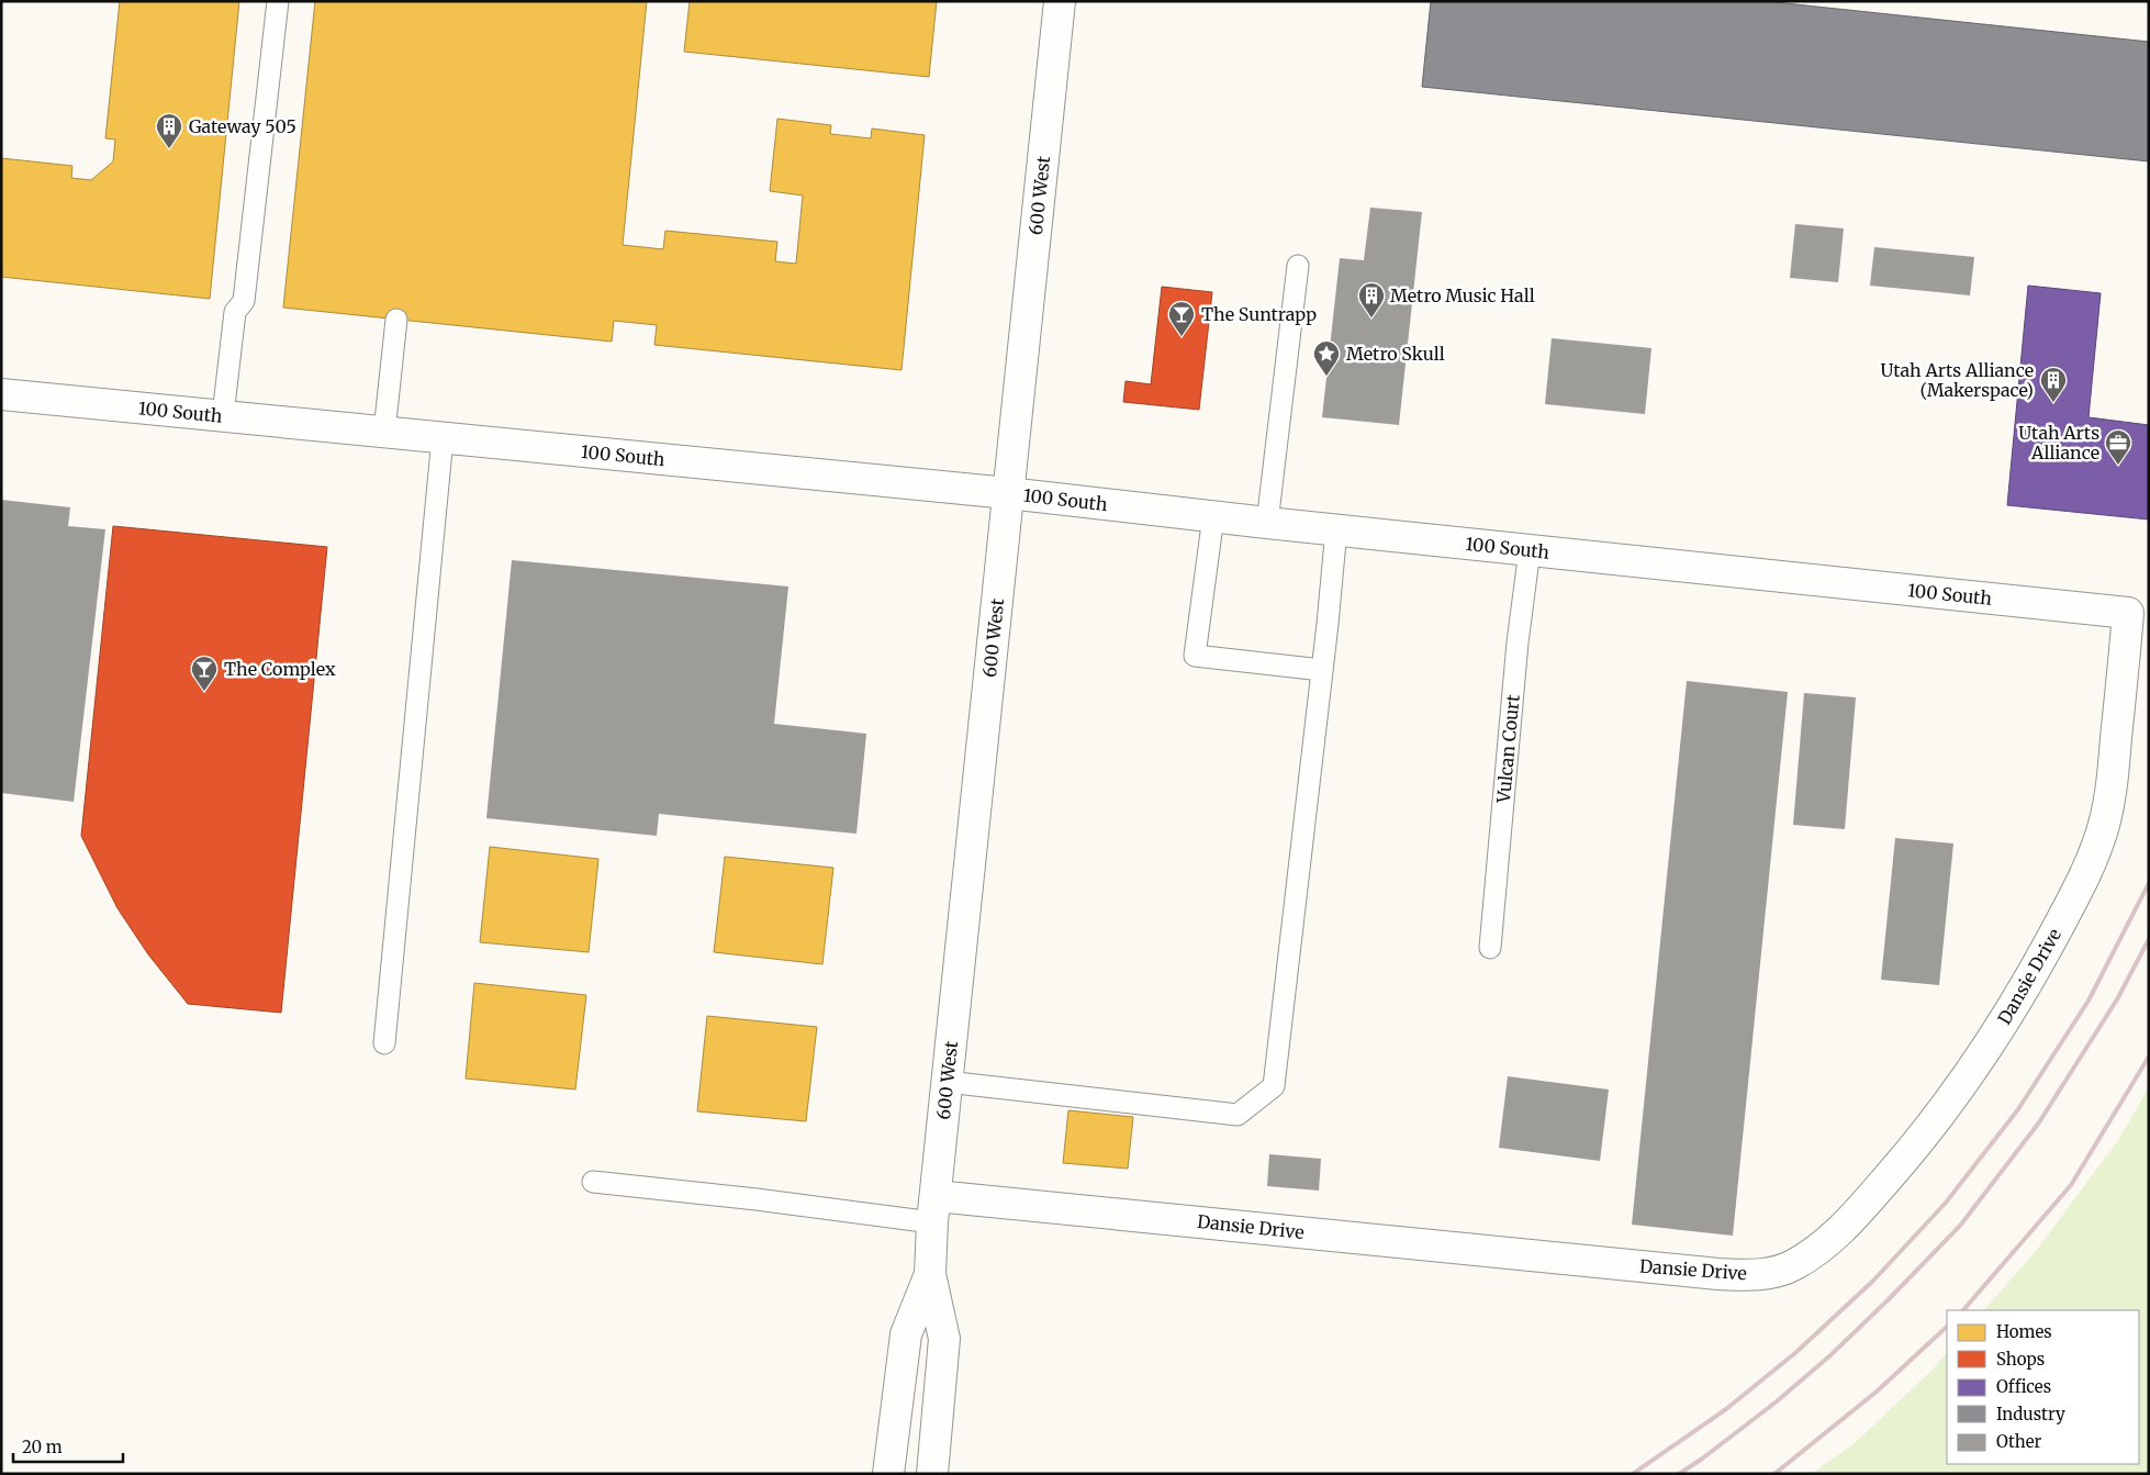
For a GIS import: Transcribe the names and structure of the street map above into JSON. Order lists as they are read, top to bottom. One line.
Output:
{"streets":{"street":["600 West","100 South","Dansie Drive"],"lane":["Vulcan Court"]},"crossings":[["600 West","100 South"],["600 West","Dansie Drive"],["100 South","Vulcan Court"],["100 South","Dansie Drive"]],"places":{"building":["Gateway 505","Metro Music Hall","Utah Arts Alliance (Makerspace)"],"bar":["The Suntrapp","The Complex"],"place":["Metro Skull"],"office":["Utah Arts Alliance"]},"legend":["Homes","Shops","Offices","Industry","Other"],"scale_bar":"20 m"}
